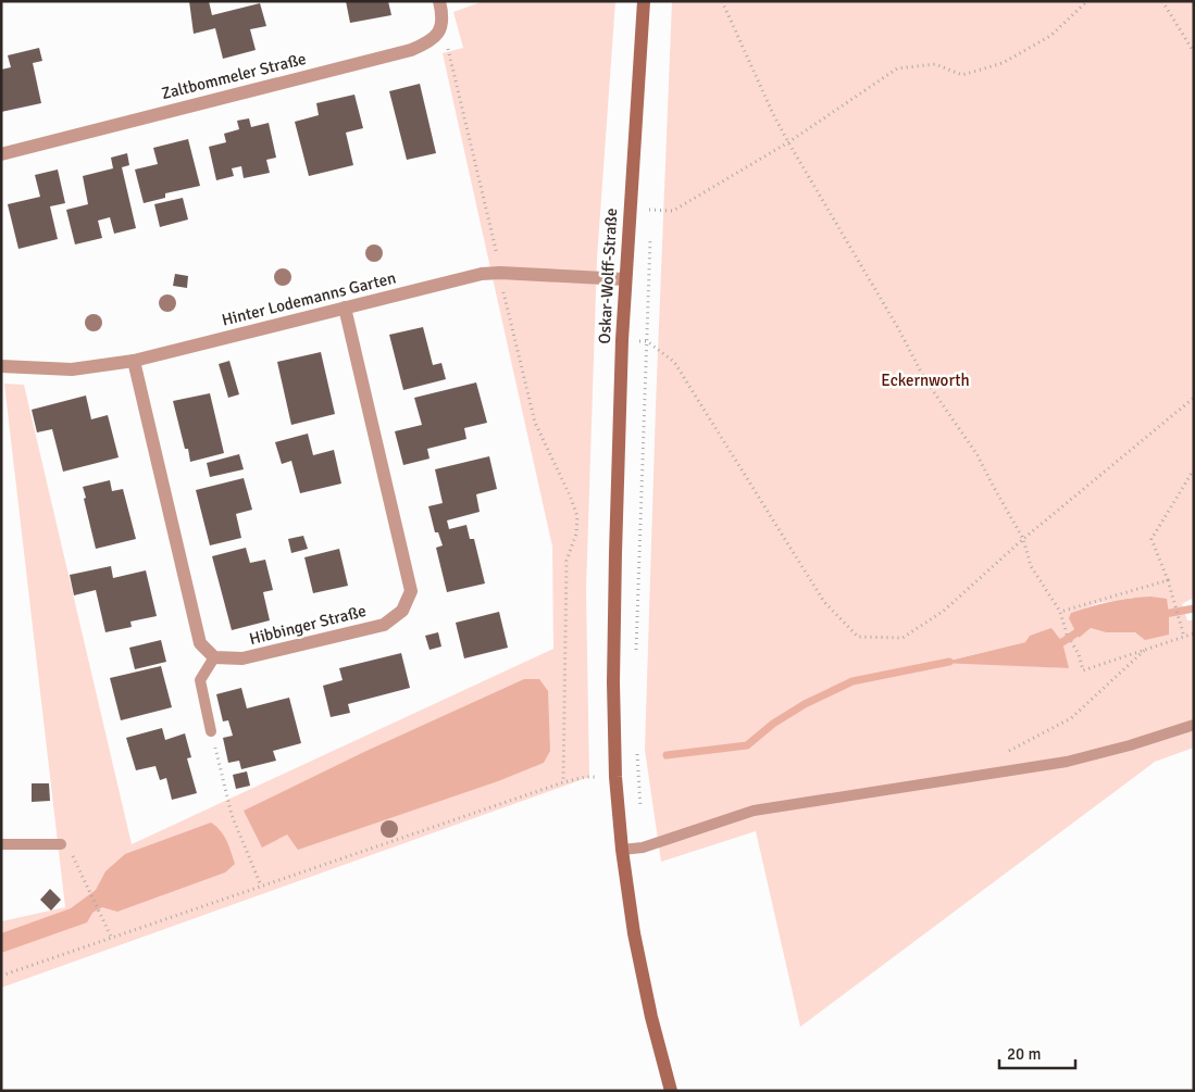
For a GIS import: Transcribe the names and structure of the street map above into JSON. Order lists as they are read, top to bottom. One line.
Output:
{"streets":{"street":["Zaltbommeler Straße","Oskar-Wolff-Straße","Hinter Lodemanns Garten","Hibbinger Straße"]},"crossings":[["Oskar-Wolff-Straße","Hinter Lodemanns Garten"],["Hinter Lodemanns Garten","Hibbinger Straße"]],"parks":["Eckernworth"],"scale_bar":"20 m"}
